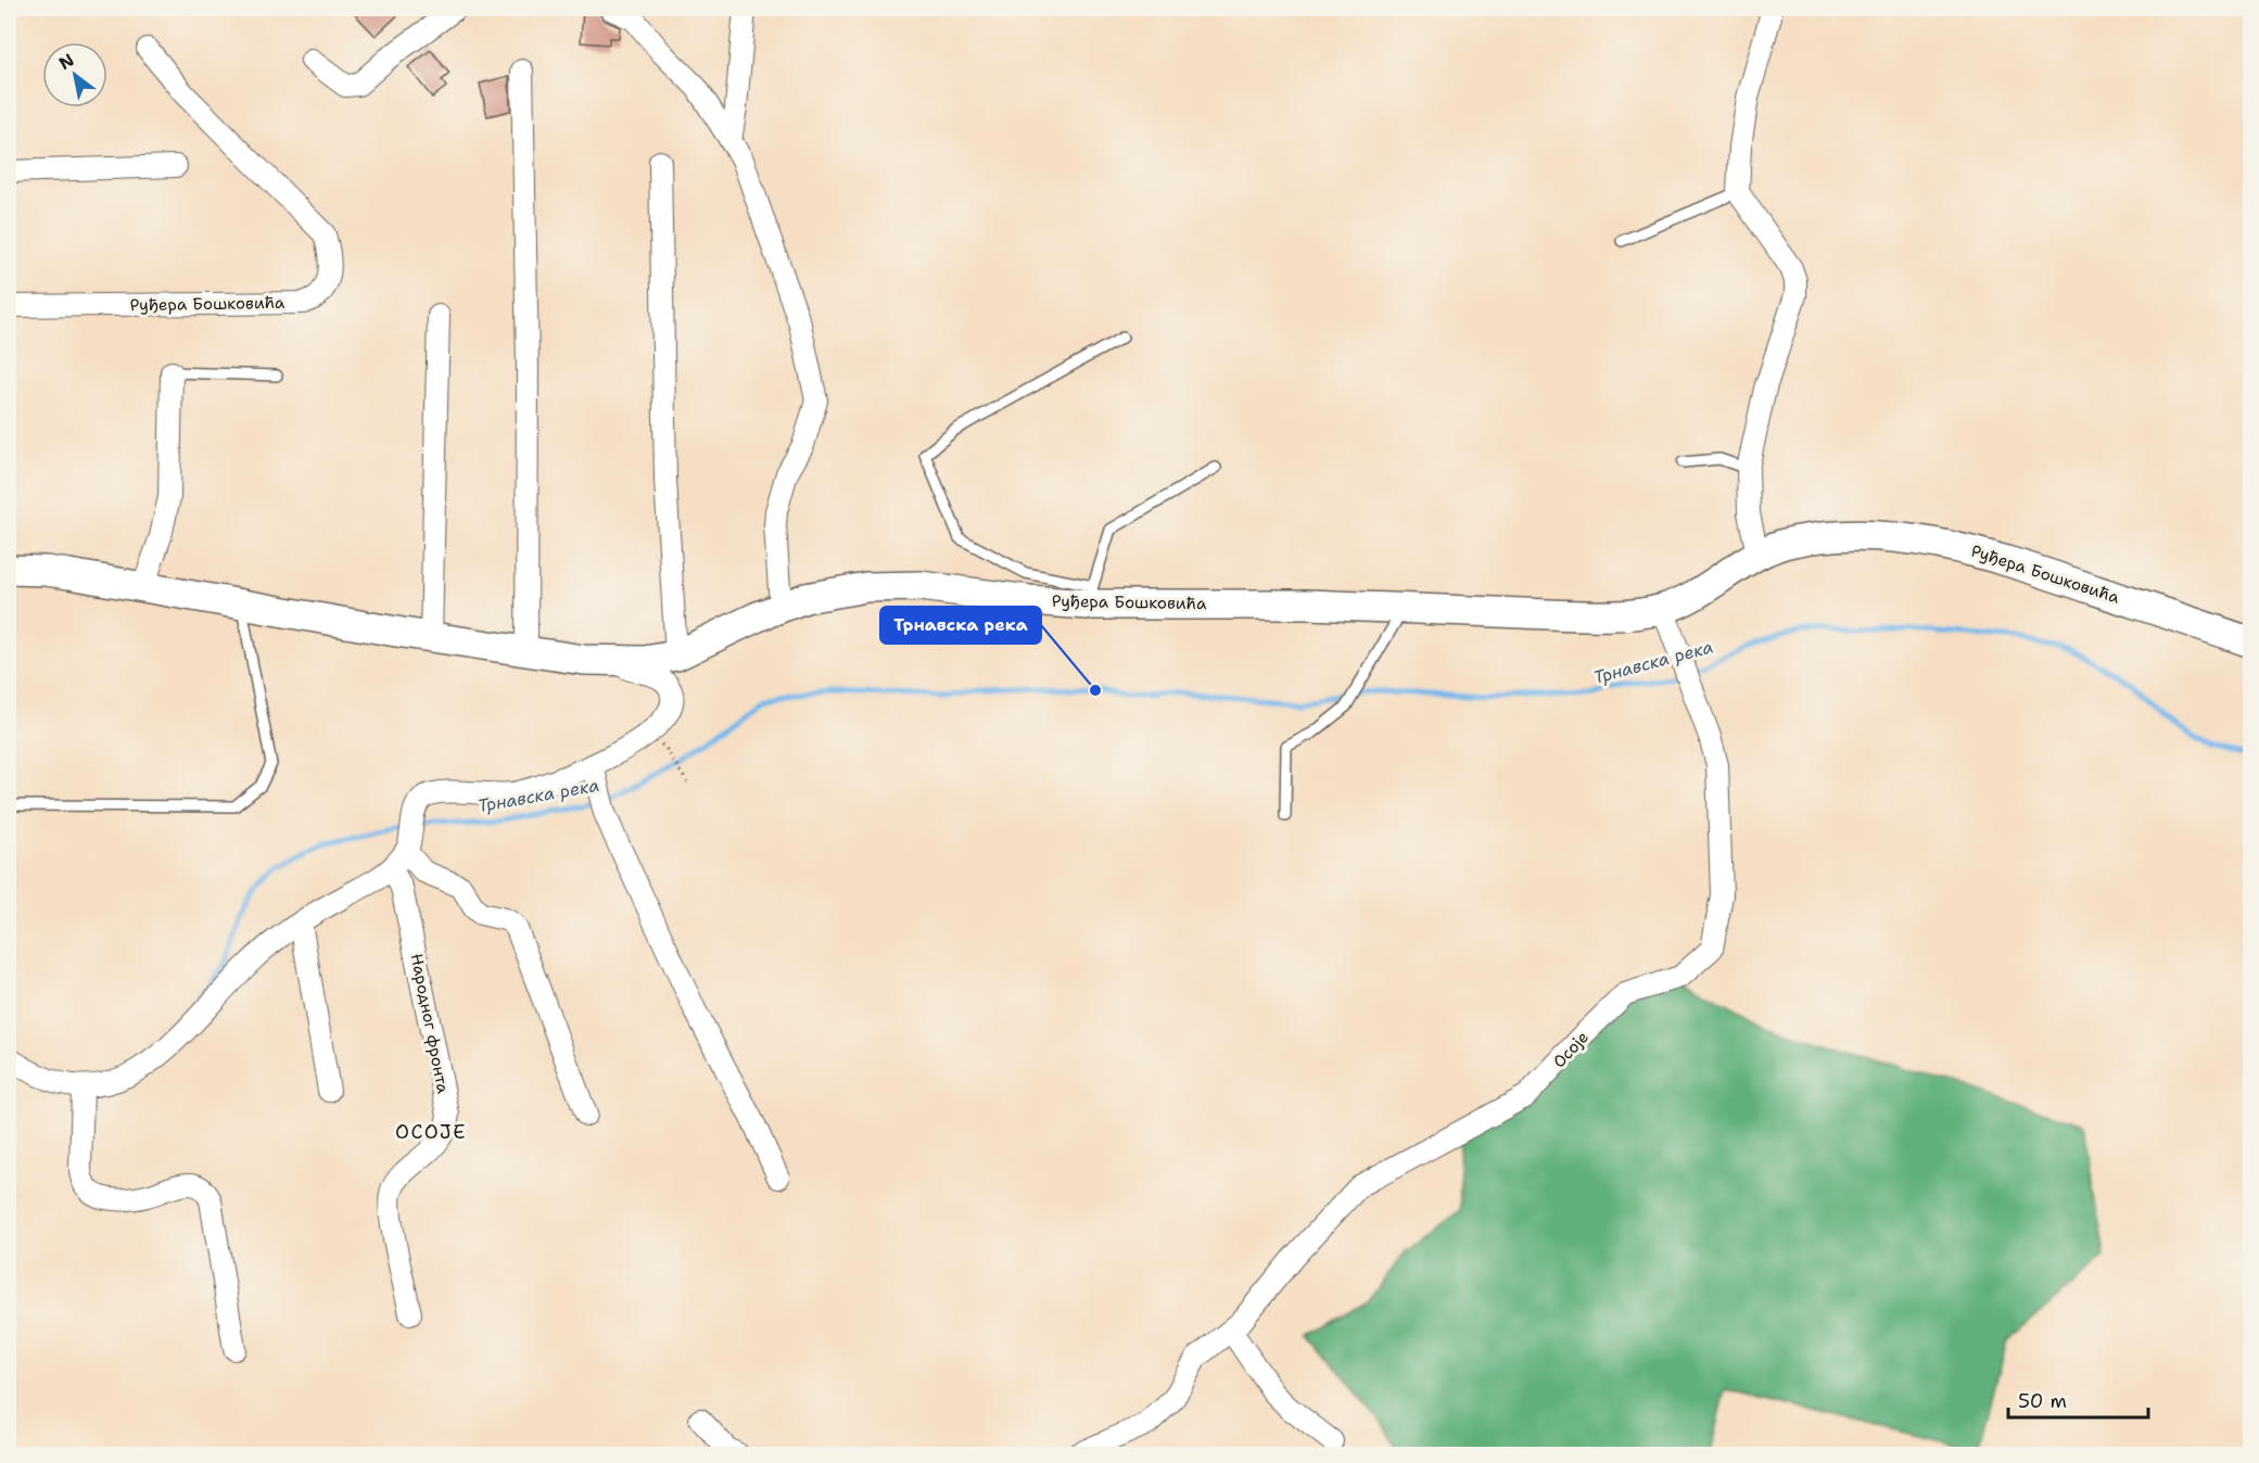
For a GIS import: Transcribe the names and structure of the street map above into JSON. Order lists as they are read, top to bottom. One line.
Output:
{"streets":{"main road":["Руђера Бошковића"],"street":["Народног фронта","Осоје"]},"crossings":[["Руђера Бошковића","Осоје"]],"districts":["ОСОЈЕ"],"water":["Трнавска река"],"places":["Трнавска река"],"scale_bar":"50 m","north":"top left"}
